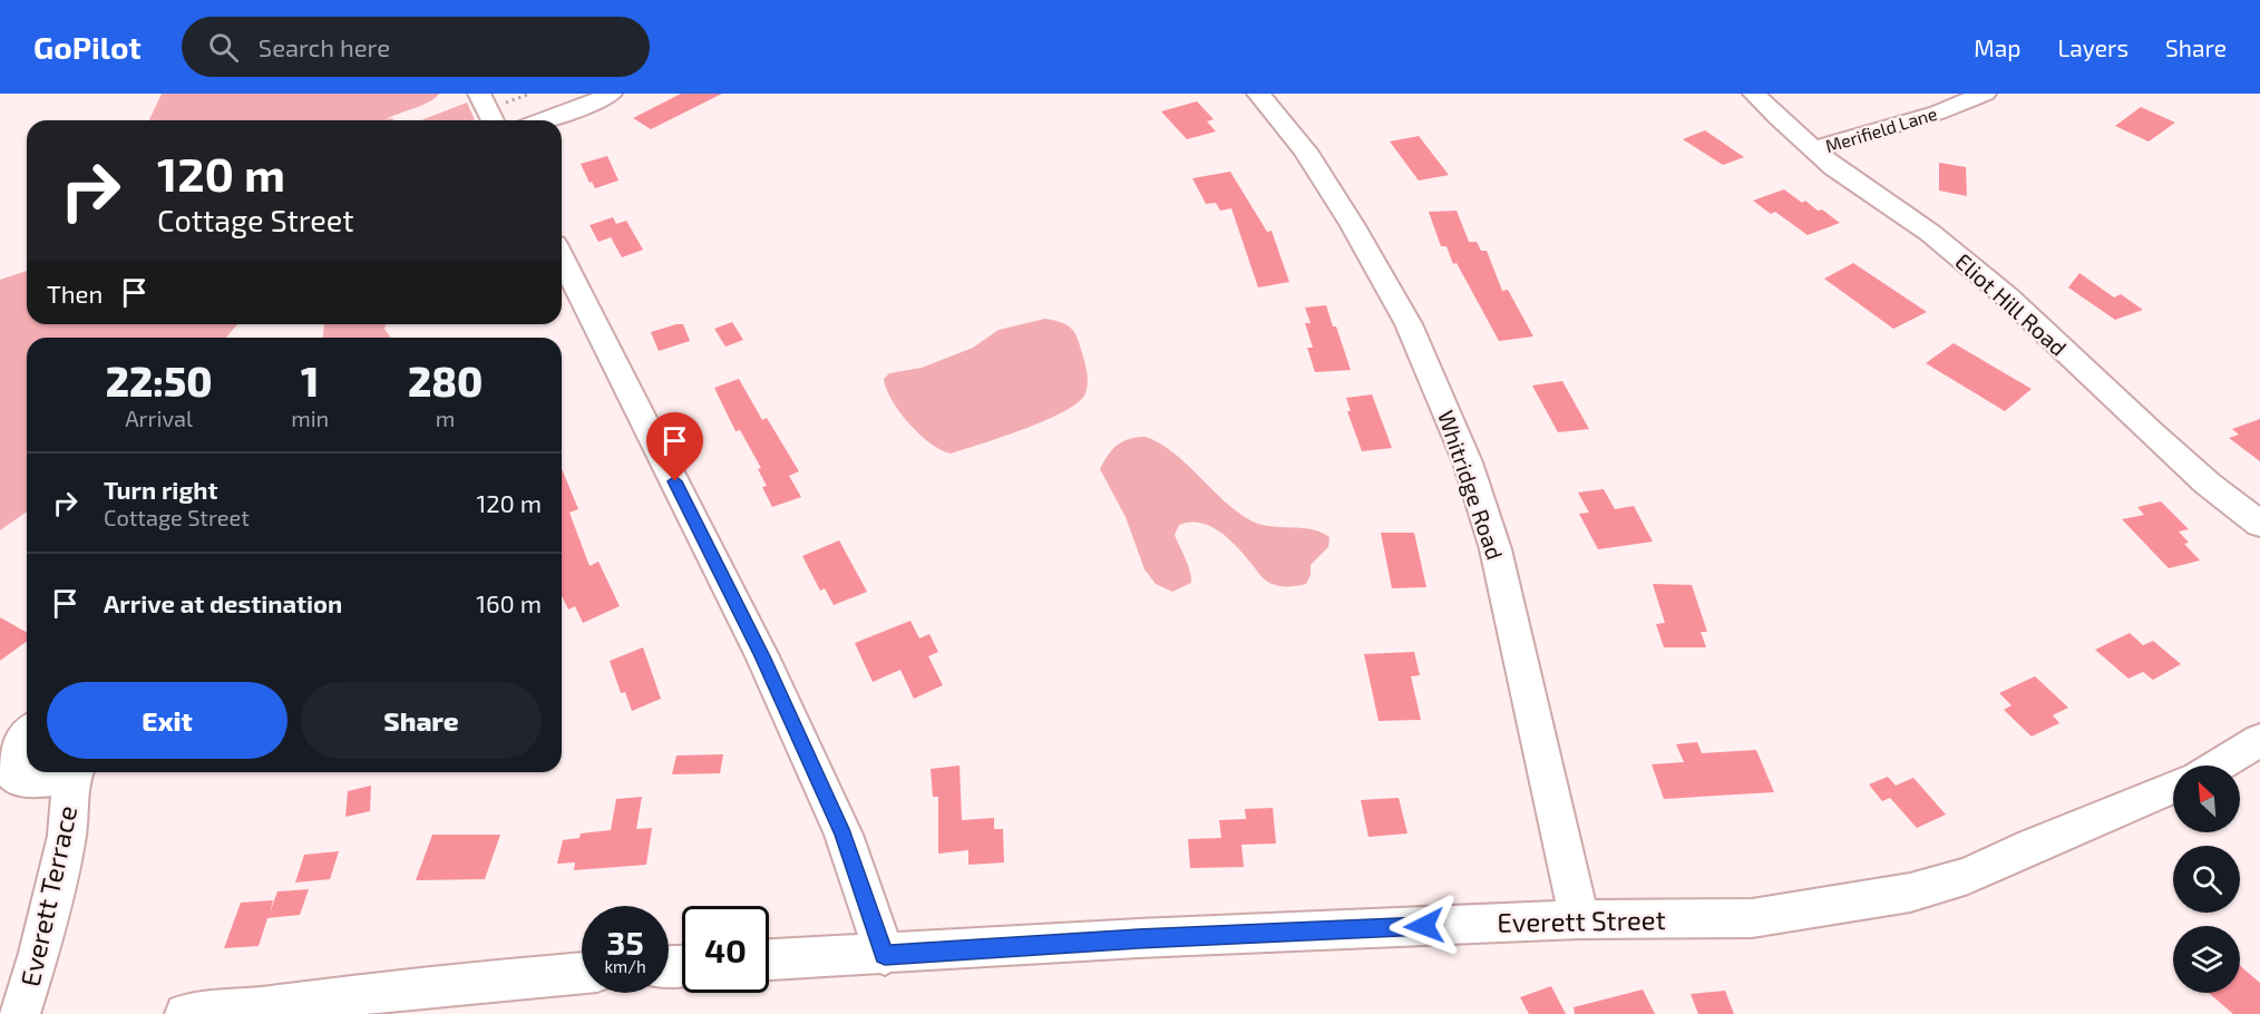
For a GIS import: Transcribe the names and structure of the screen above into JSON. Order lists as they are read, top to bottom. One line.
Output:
{"streets":{"street":["Merifield Lane","Eliot Hill Road","Whitridge Road","Everett Terrace","Everett Street"]},"crossings":[["Merifield Lane","Eliot Hill Road"],["Whitridge Road","Everett Street"]],"north":"top left","page":{"header":"GoPilot","search":"Search here","nav":["Map","Layers","Share"],"turn":["120 m","Cottage Street"],"then":"Then","eta":["22:50","Arrival","1","min","280","m"],"list":[{"name":"Turn right","note":"Cottage Street","value":"120 m"},{"name":"Arrive at destination","value":"160 m"}],"buttons":["Exit","Share"],"speed":"35 km/h","limit":"40"}}
